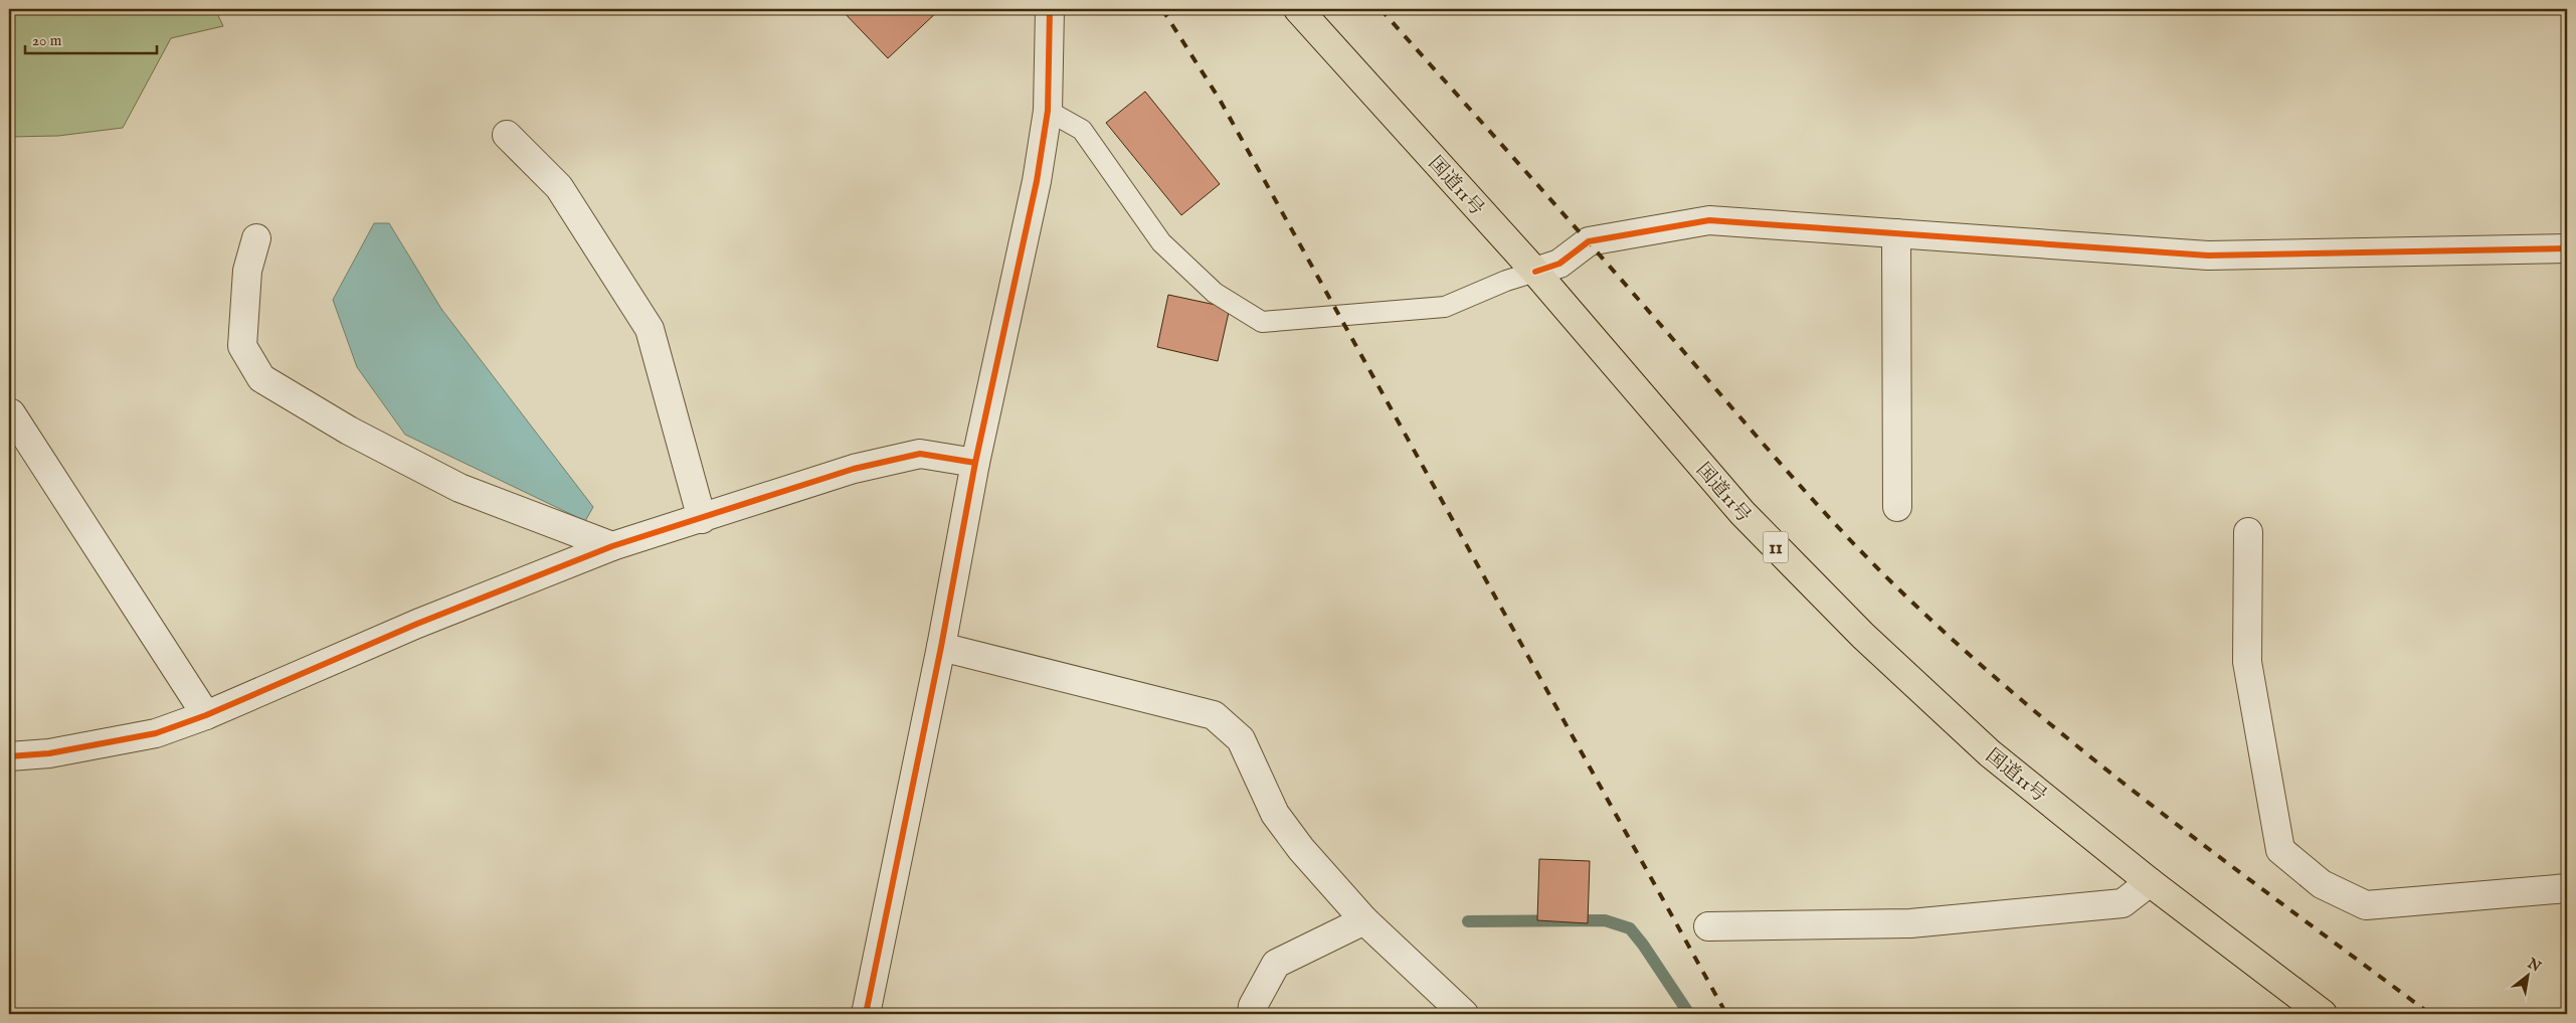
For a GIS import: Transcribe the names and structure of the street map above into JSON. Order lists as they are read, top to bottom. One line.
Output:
{"streets":{"highway":["国道11号","11"]},"scale_bar":"20 m","north":"top right"}
